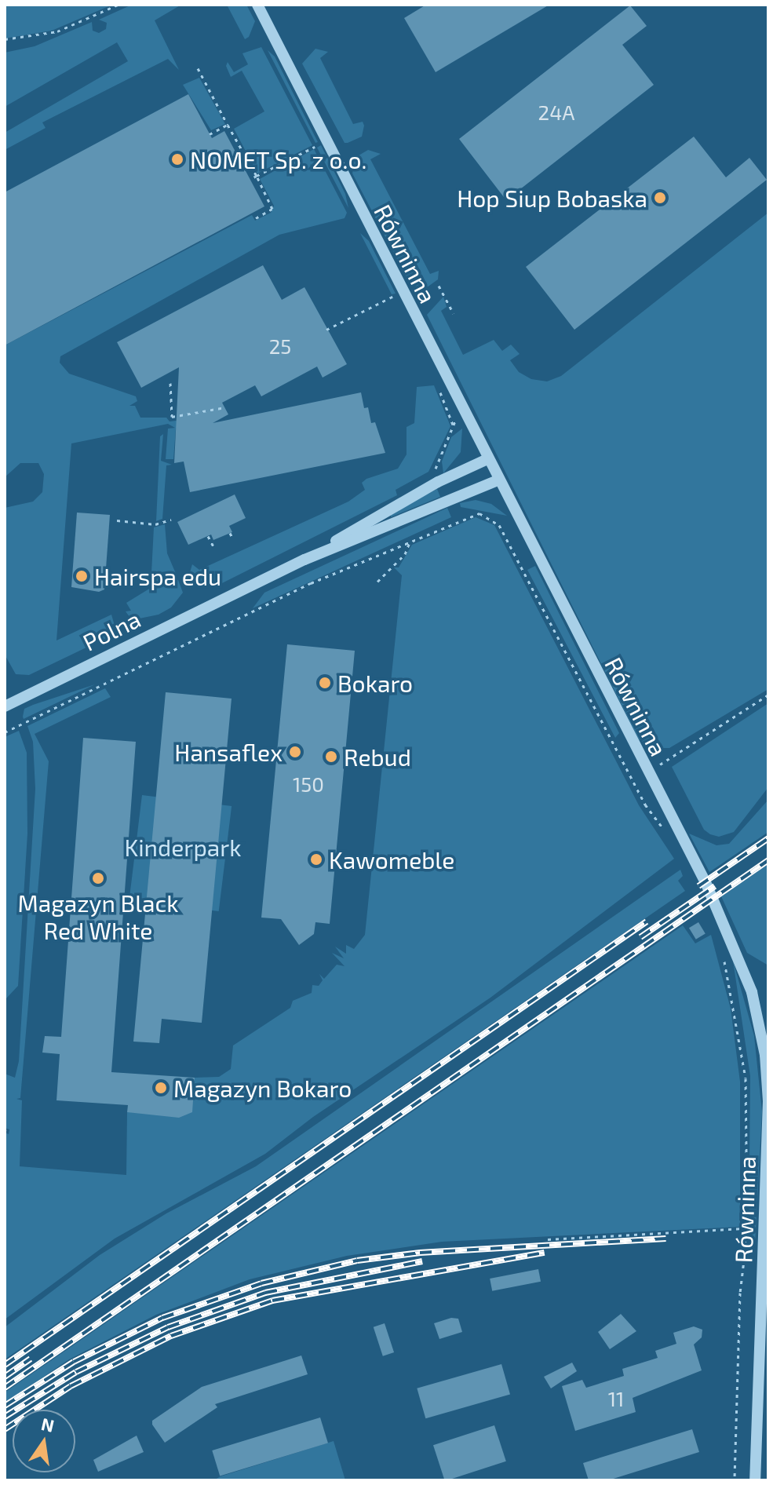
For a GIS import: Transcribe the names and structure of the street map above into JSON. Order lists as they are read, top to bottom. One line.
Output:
{"streets":{"street":["Równinna","Polna"]},"crossings":[["Równinna","Polna"]],"parks":["Kinderpark"],"places":["NOMET Sp. z o.o.","Hop Siup Bobaska","Hairspa edu","Bokaro","Hansaflex","Rebud","Kawomeble","Magazyn Black Red White","Magazyn Bokaro"],"house_numbers":["24A","25","150","11"],"north":"top"}
